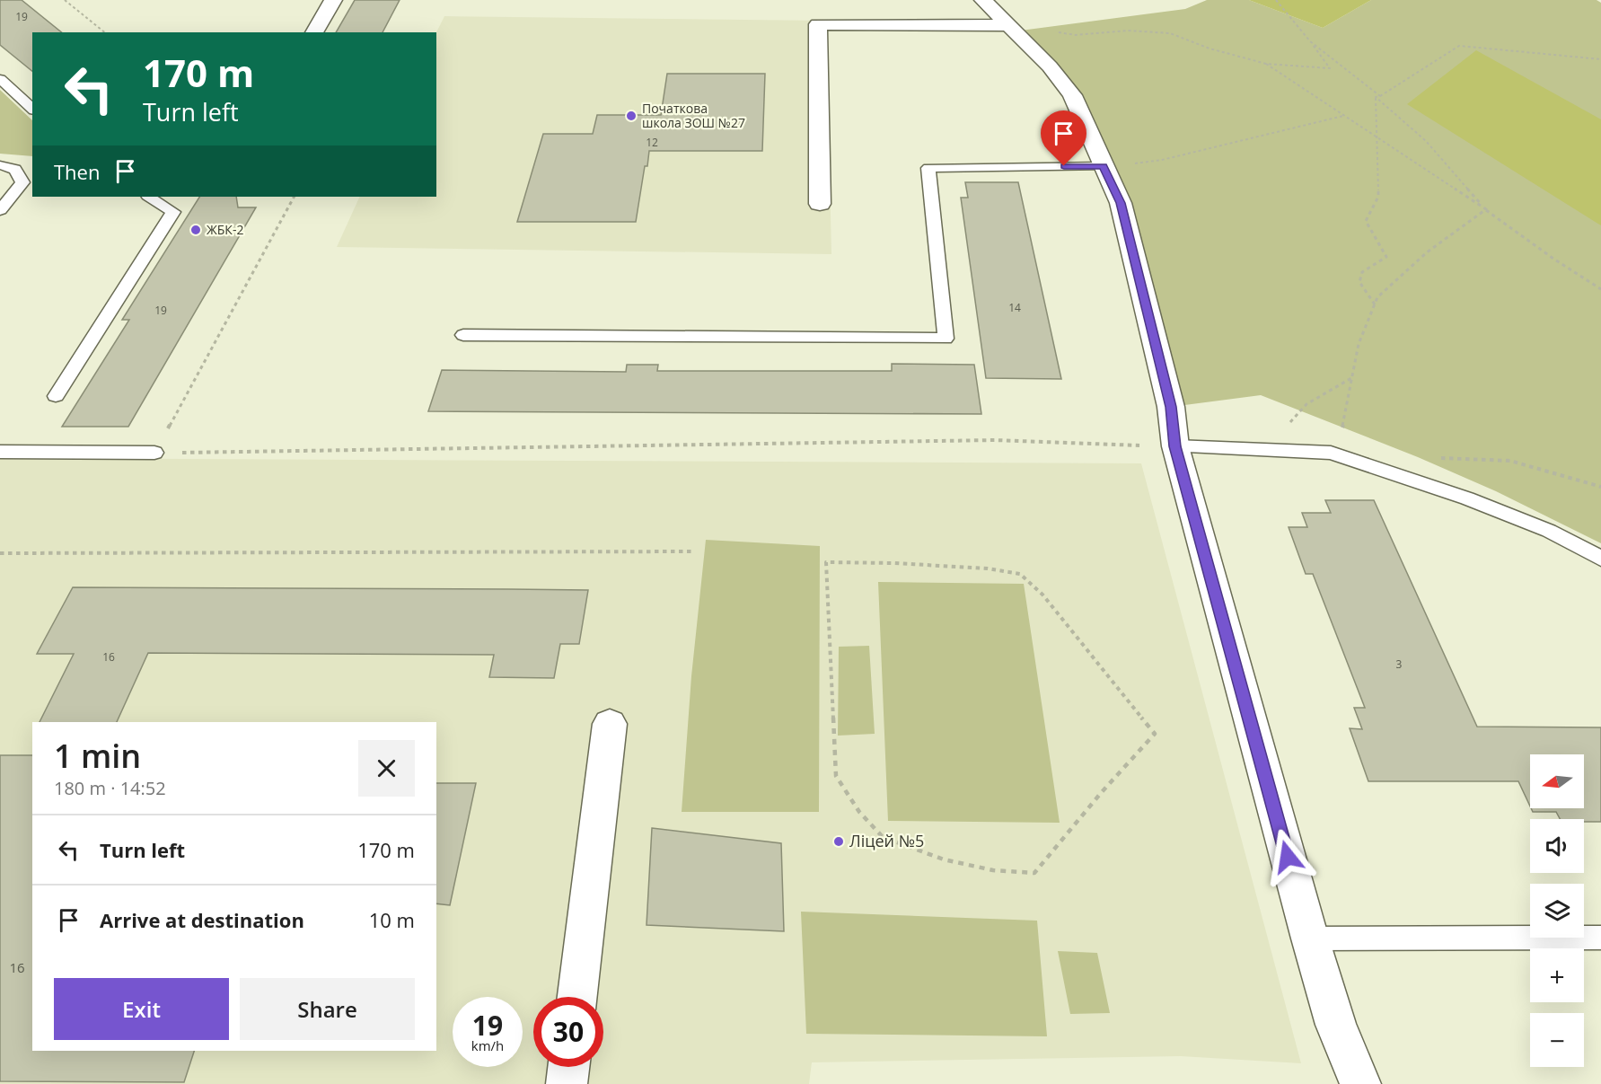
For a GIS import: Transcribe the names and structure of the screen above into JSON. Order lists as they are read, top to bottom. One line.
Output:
{"places":["Початкова школа ЗОШ №27","ЖБК-2","Ліцей №5"],"house_numbers":["19","12","14","19","16","3","16"],"north":"left","page":{"turn":["170 m","Turn left"],"then":"Then","heading":["1 min","180 m · 14:52"],"map_buttons":["+","−"],"list":[{"name":"Turn left","value":"170 m"},{"name":"Arrive at destination","value":"10 m"}],"buttons":["Exit","Share"],"speed":"19 km/h","limit":"30"}}
